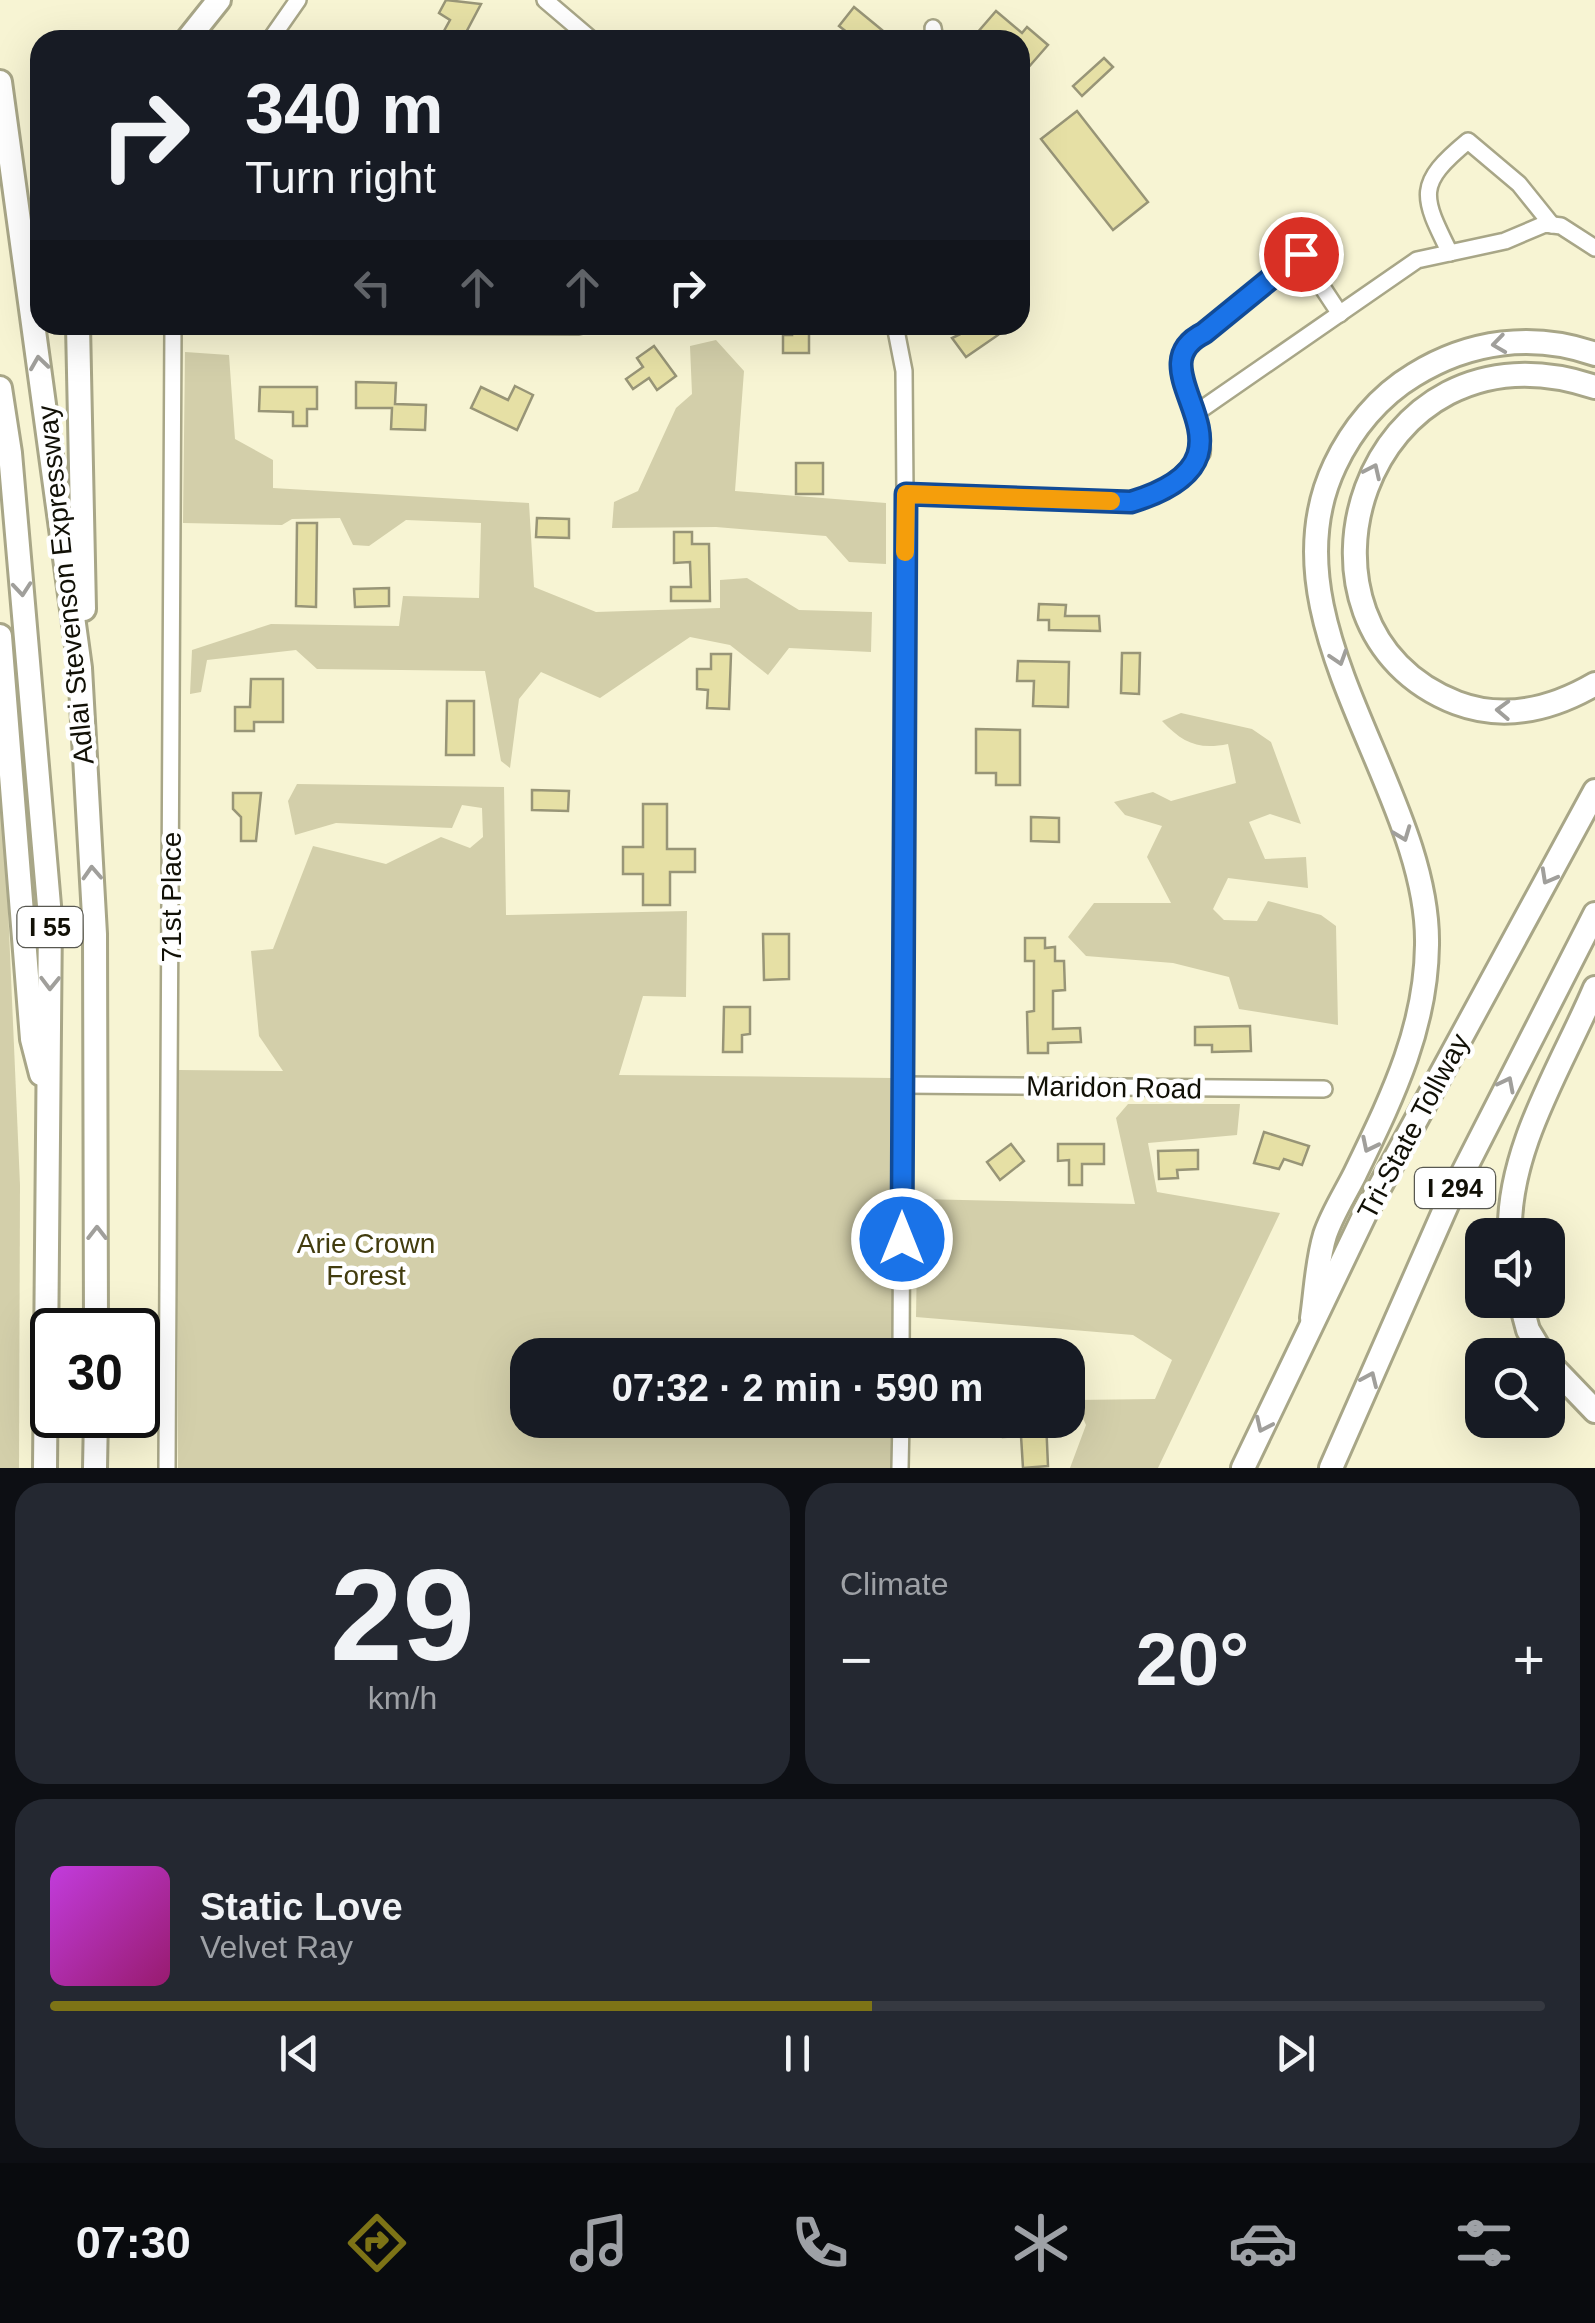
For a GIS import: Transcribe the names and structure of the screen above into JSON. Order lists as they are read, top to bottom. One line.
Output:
{"streets":{"highway":["Adlai Stevenson Expressway","I 55","Tri-State Tollway","I 294"],"street":["71st Place","Maridon Road"]},"parks":["Arie Crown Forest"],"page":{"turn":["340 m","Turn right"],"limit":"30","trip":"07:32 · 2 min · 590 m","tile":[["29","km/h"],"Climate"],"heat":["−","20°","+"],"song":["Static Love","Velvet Ray"],"tabs":"07:30"}}
